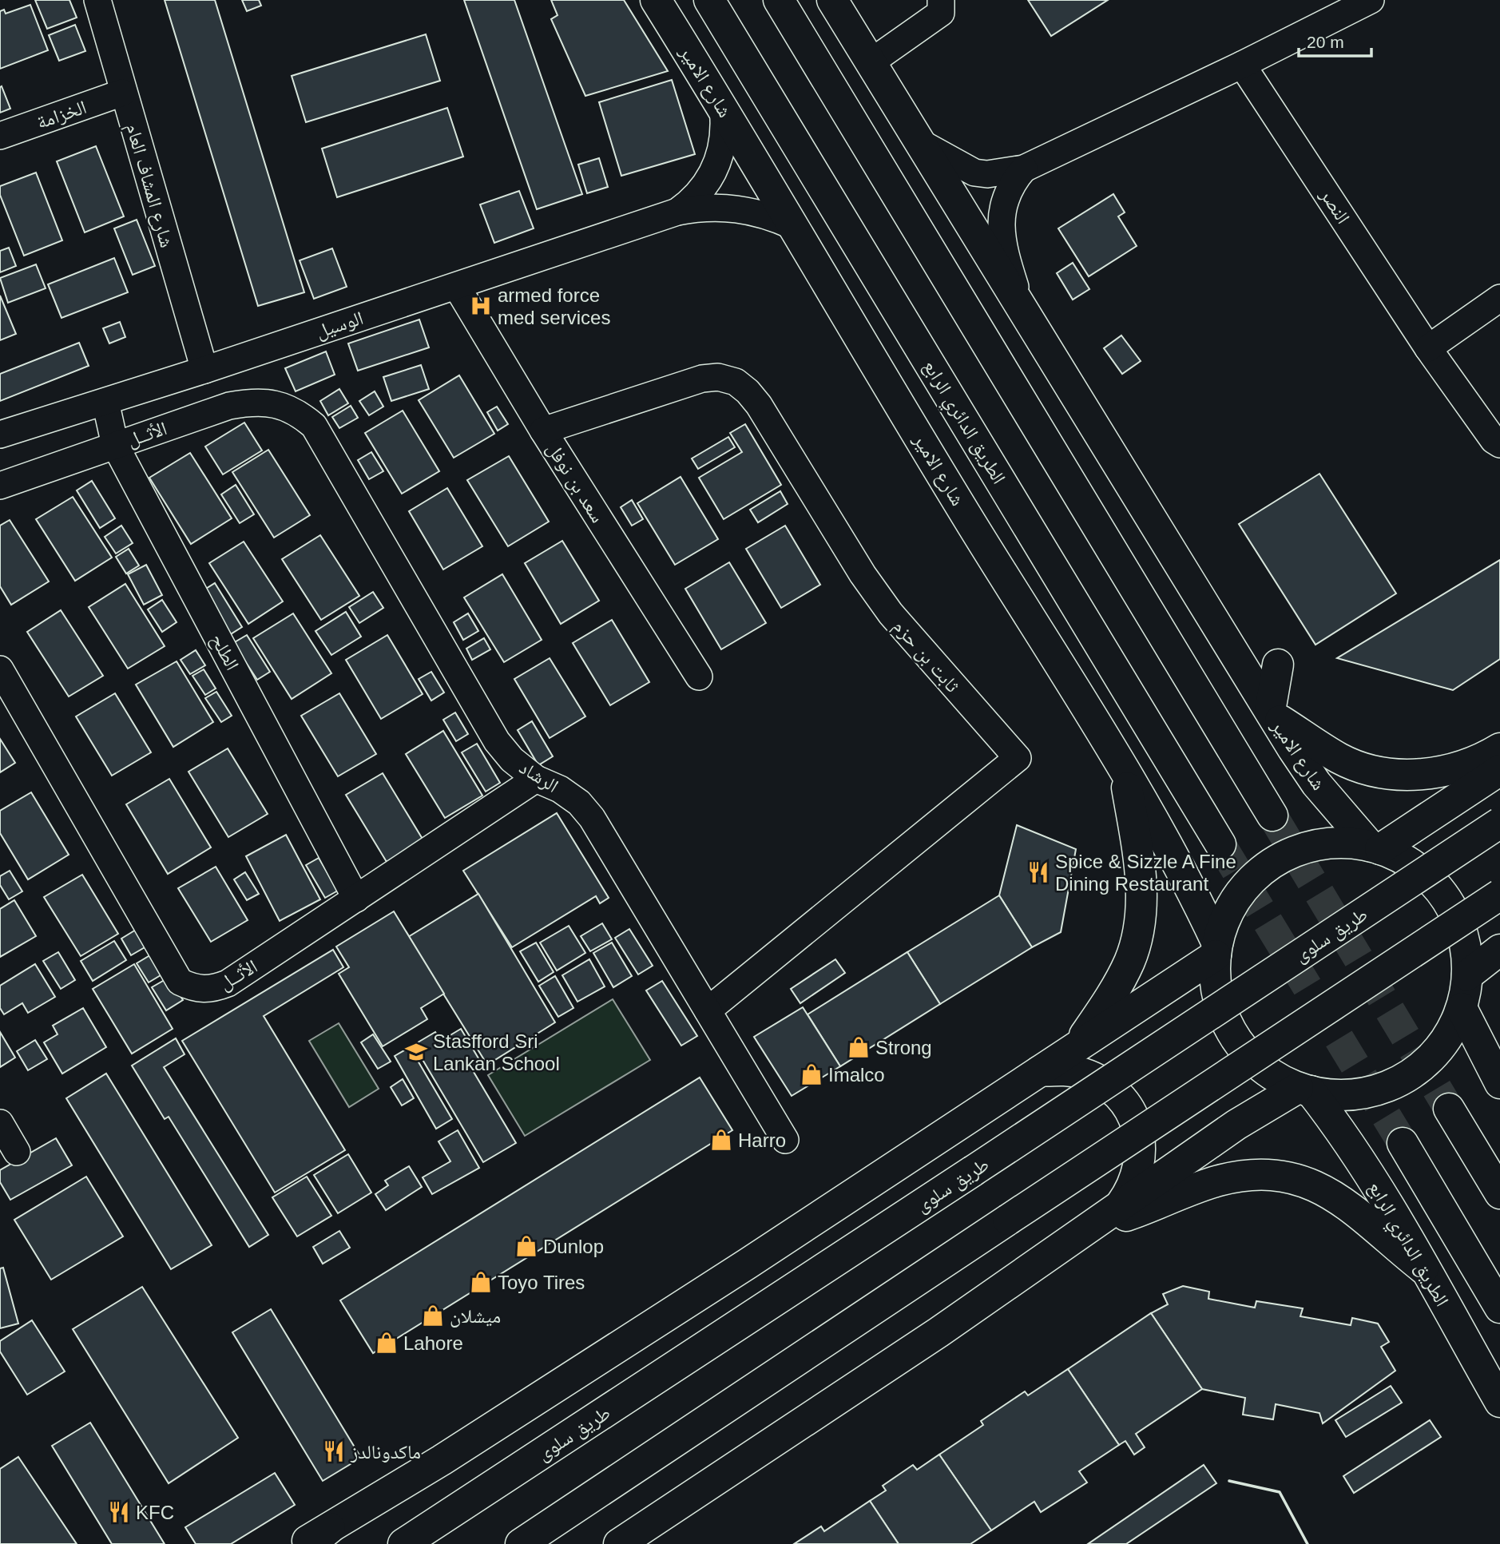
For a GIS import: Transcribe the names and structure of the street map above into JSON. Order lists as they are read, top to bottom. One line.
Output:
{"streets":{"main road":["شارع الامير","الطريق الدائري الرابع","طريق سلوى"],"street":["الخزامة","شارع المشاف العام","النصر","الوسيل","الأثــل","سعد بن نوفل","الطلح","ثابت بن حزم","الرشاد"]},"crossings":[["شارع الامير","الوسيل"],["الخزامة","شارع المشاف العام"],["شارع المشاف العام","الوسيل"],["الوسيل","سعد بن نوفل"],["الوسيل","الطلح"],["الأثــل","الطلح"],["الأثــل","الرشاد"],["سعد بن نوفل","ثابت بن حزم"],["ثابت بن حزم","الرشاد"]],"places":{"hospital":["armed force med services"],"restaurant":["Spice & Sizzle A Fine Dining Restaurant","ماكدونالدز","KFC"],"shop":["Strong","Imalco","Harro","Dunlop","Toyo Tires","ميشلان","Lahore"],"school or university":["Stasfford Sri Lankan School"]},"scale_bar":"20 m"}
